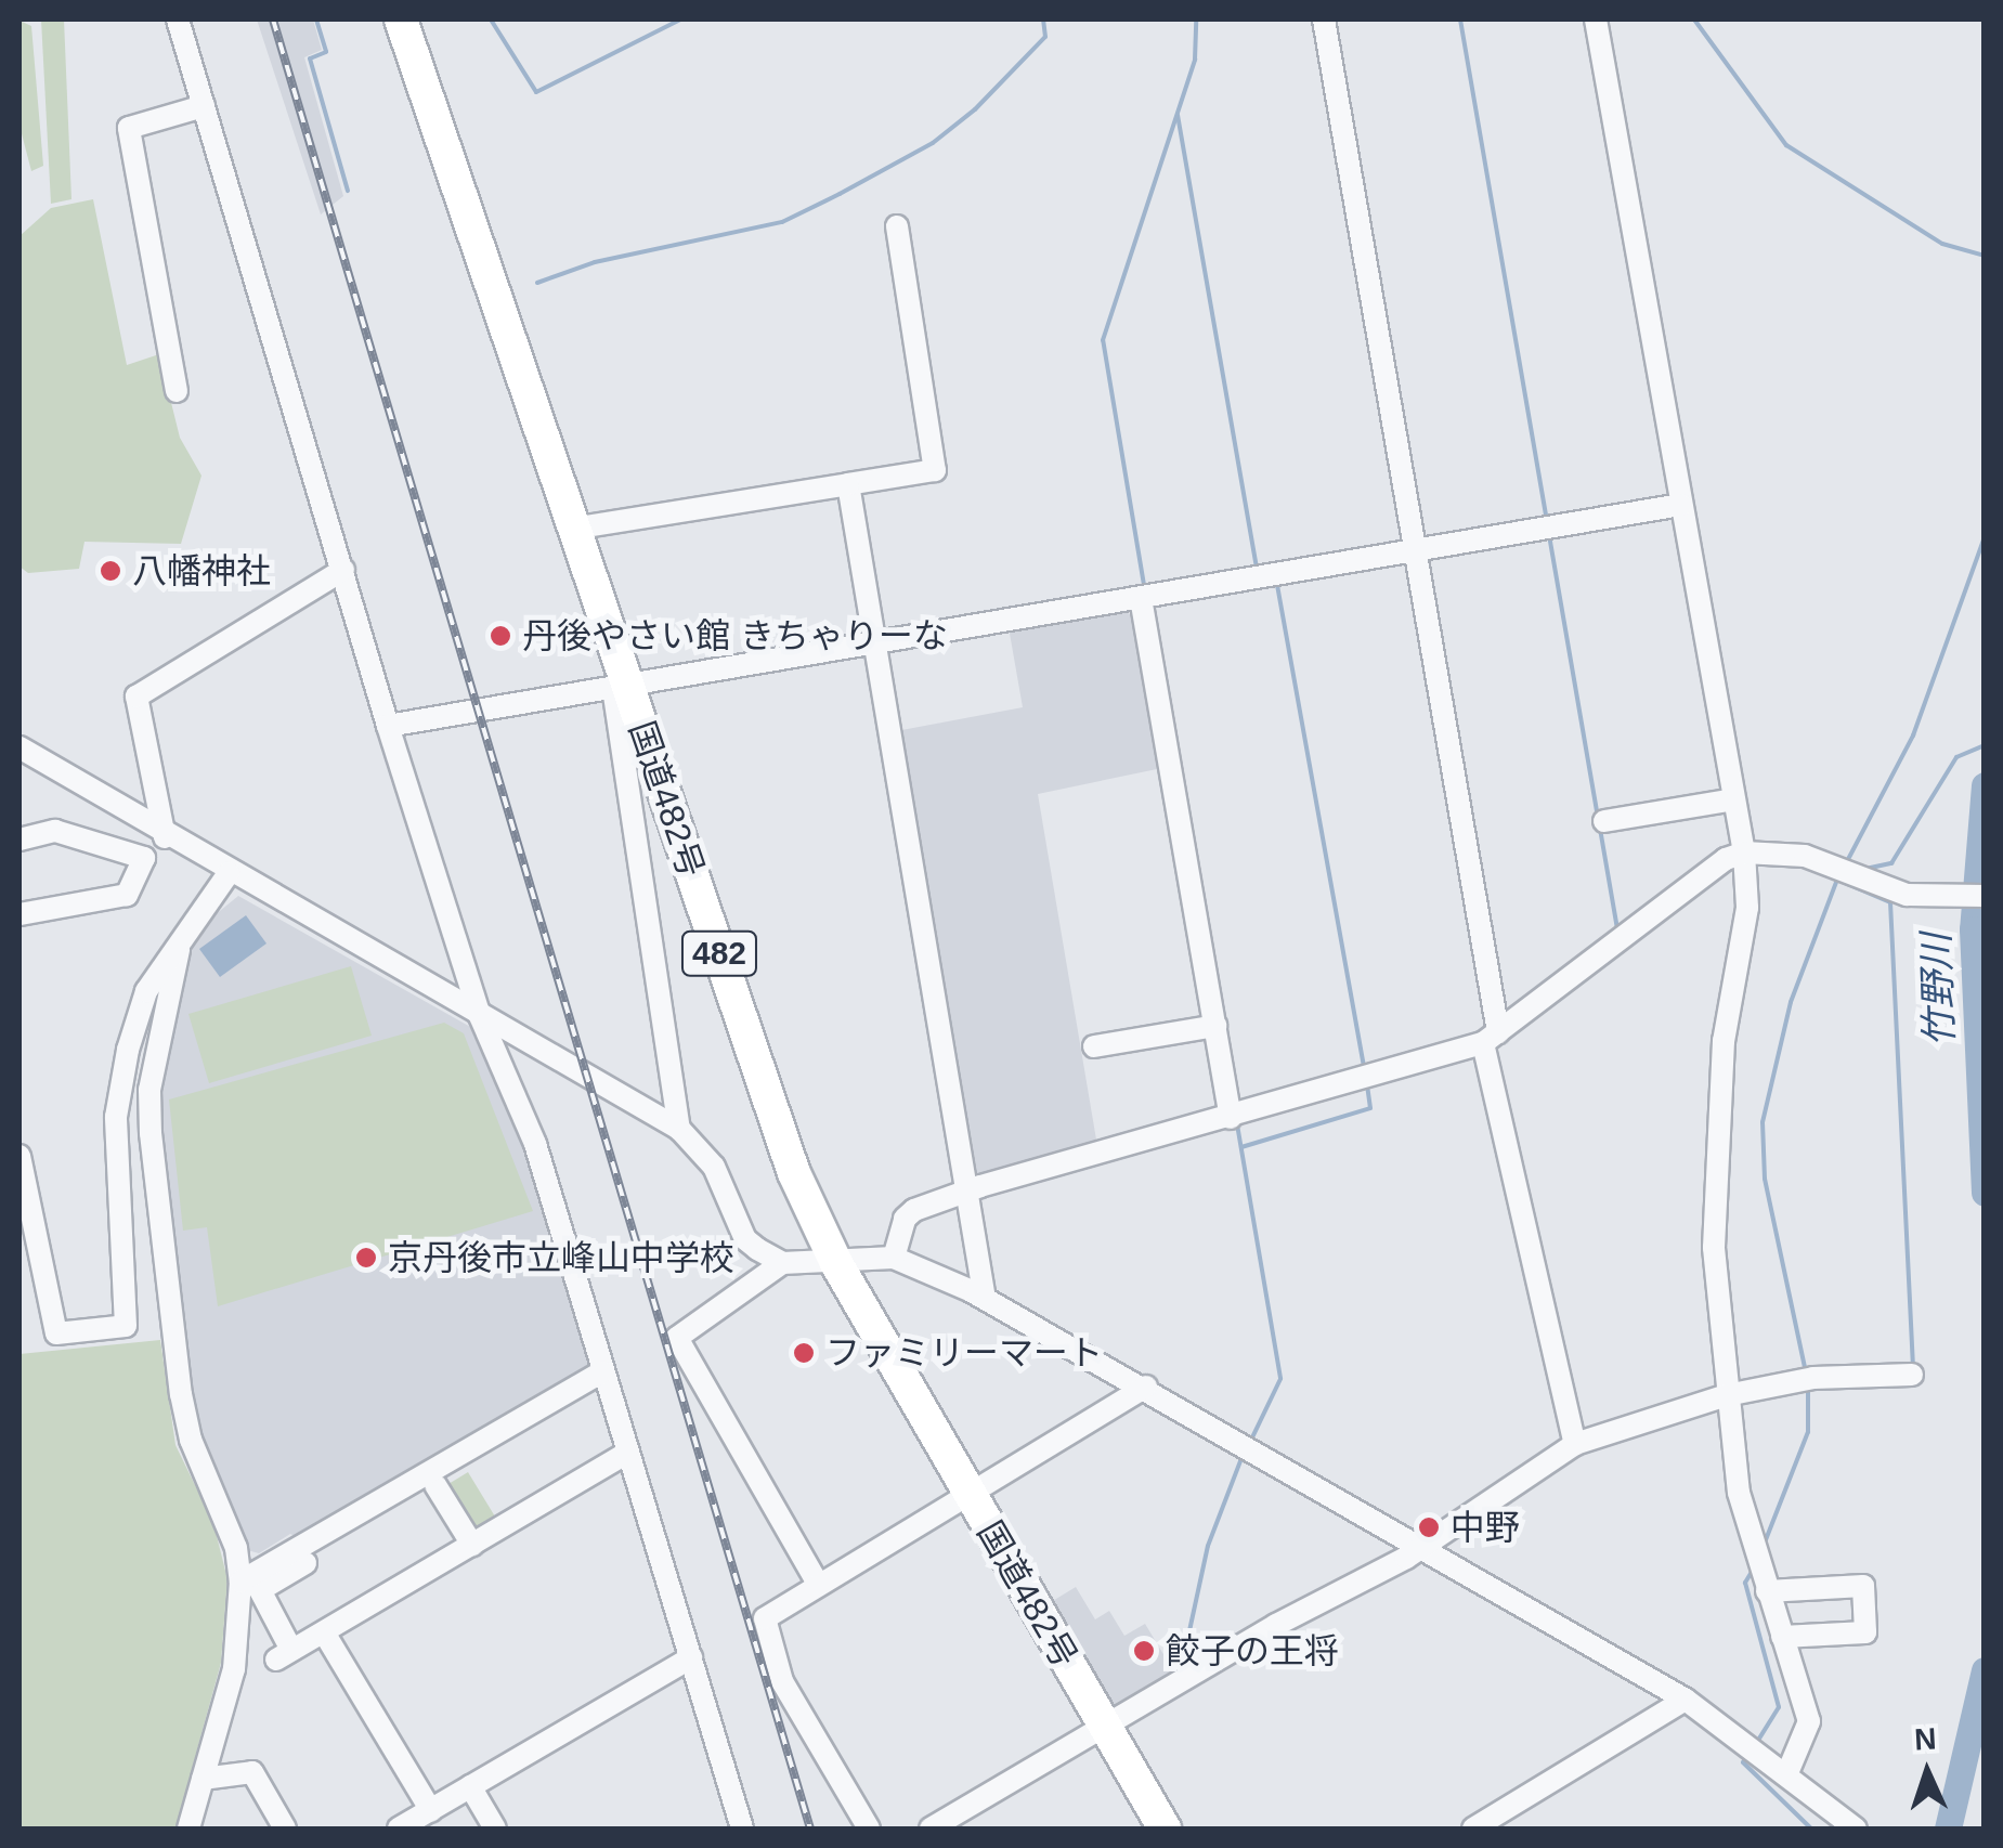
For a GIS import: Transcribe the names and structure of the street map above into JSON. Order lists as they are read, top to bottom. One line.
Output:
{"streets":{"highway":["国道482号","482"]},"water":["竹野川"],"places":["八幡神社","丹後やさい館 きちゃりーな","京丹後市立峰山中学校","ファミリーマート","中野","餃子の王将"],"north":"top"}
